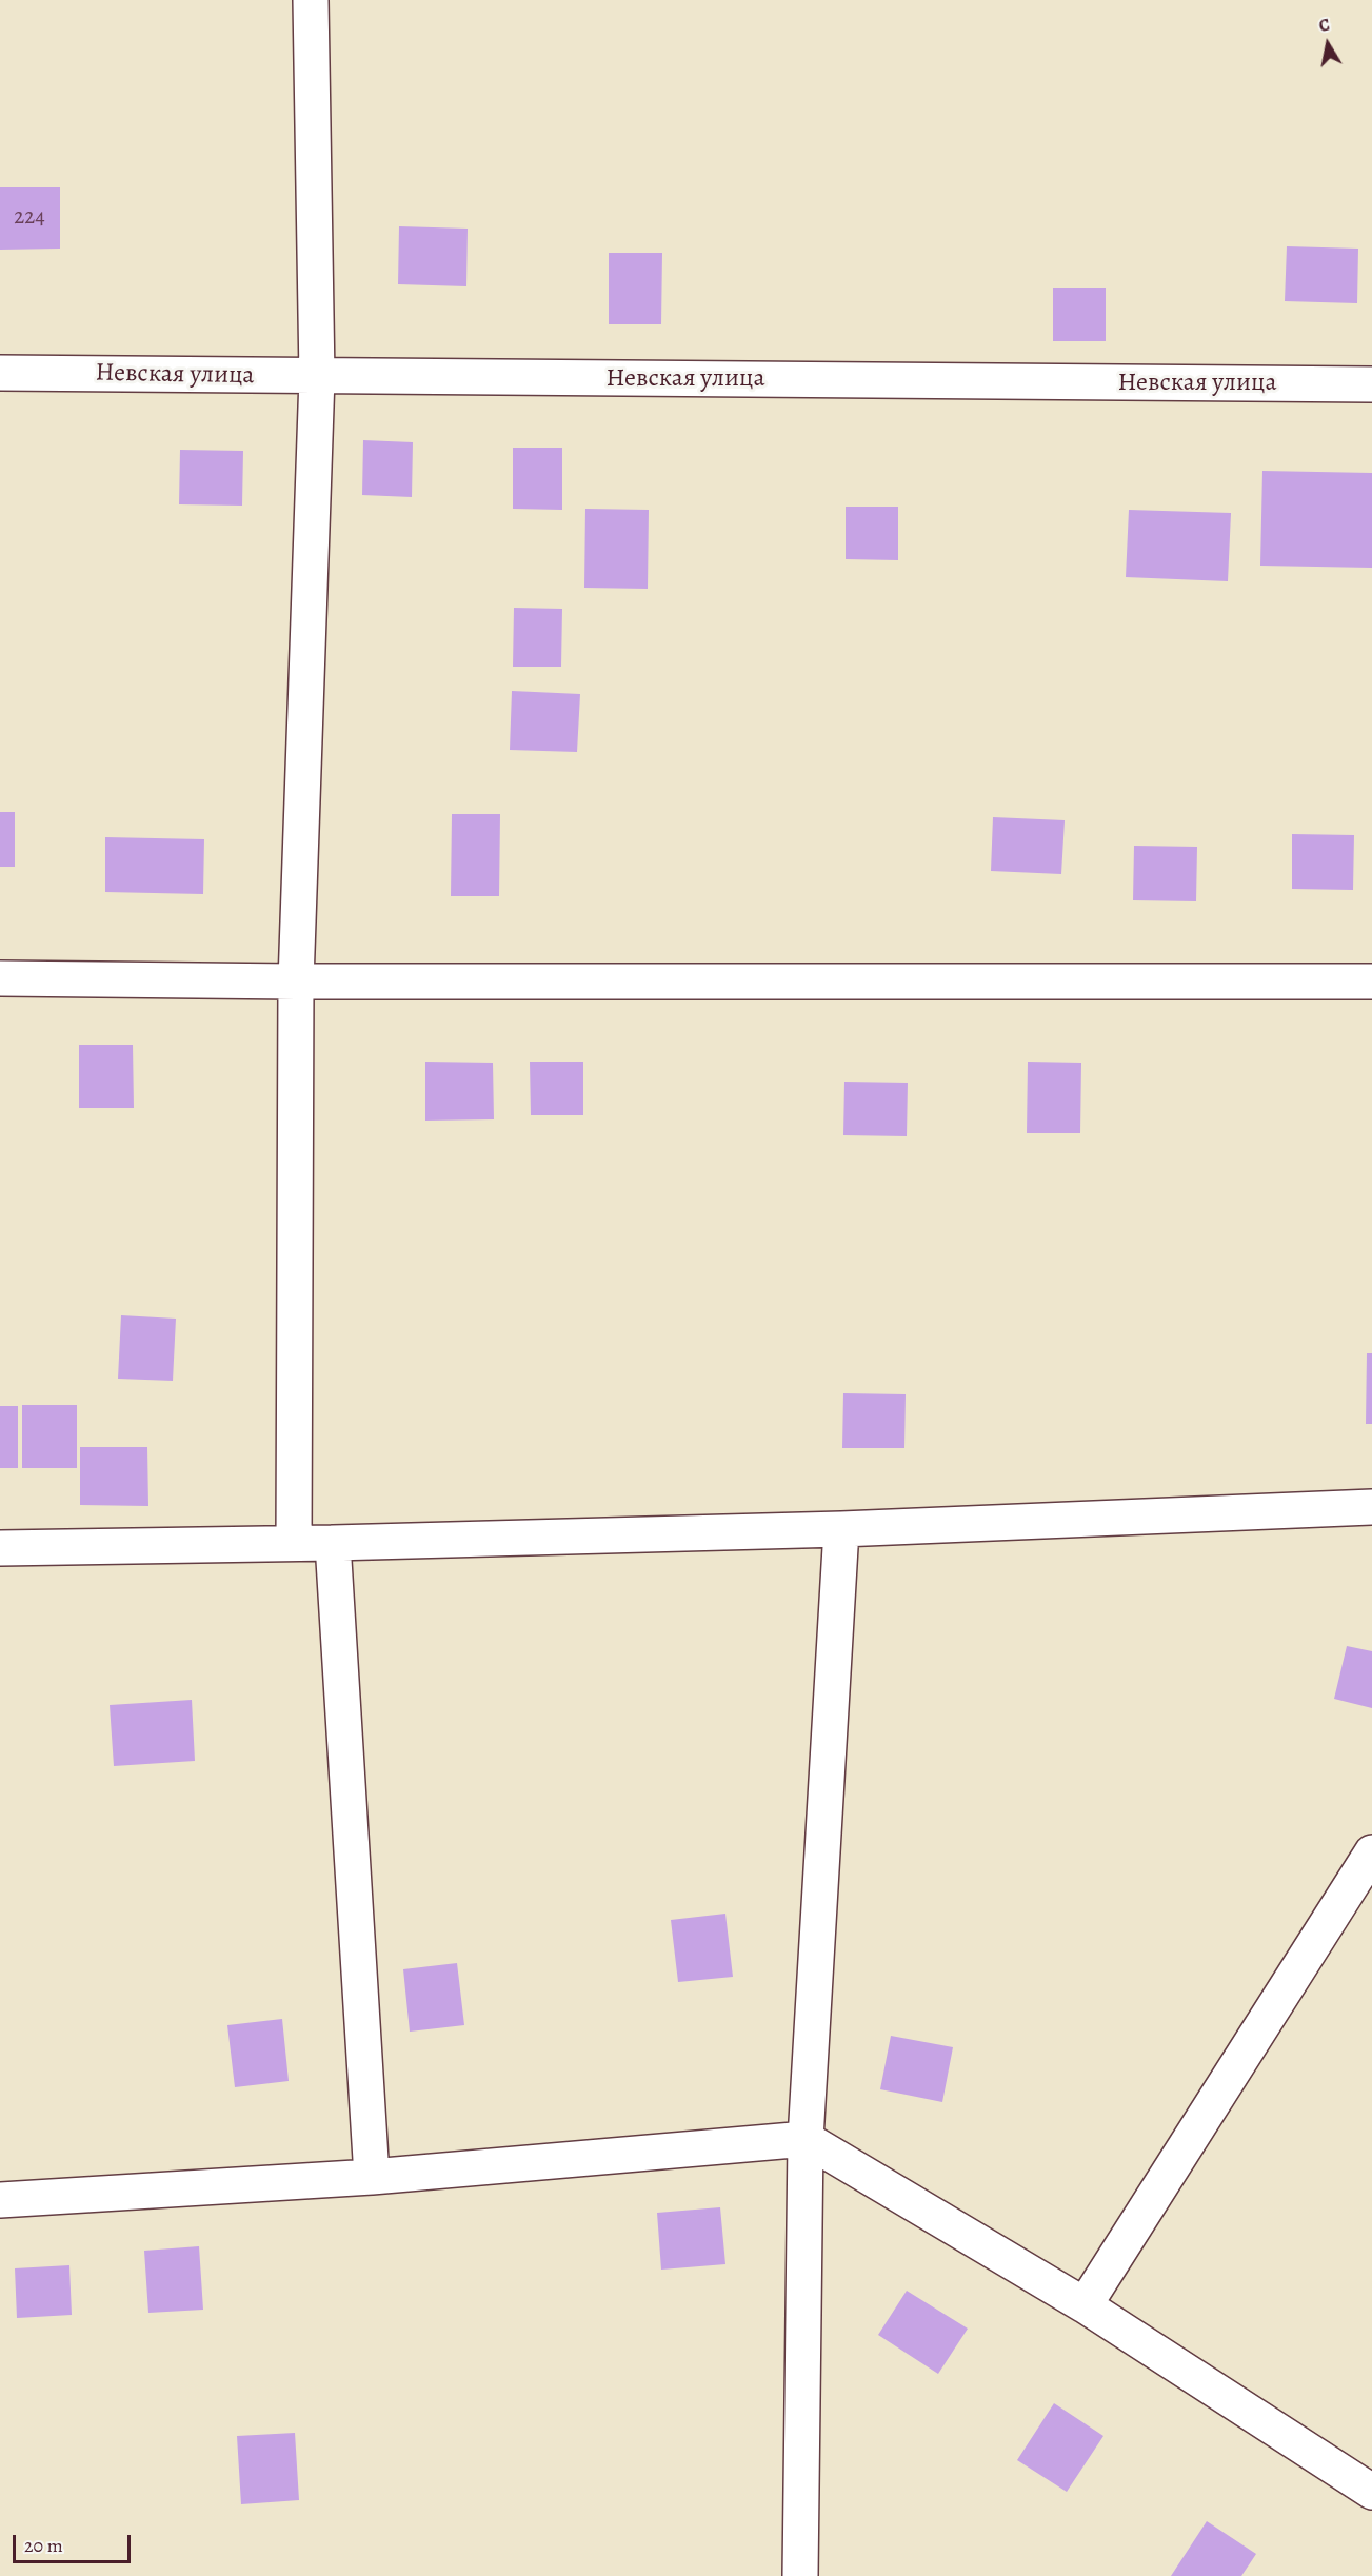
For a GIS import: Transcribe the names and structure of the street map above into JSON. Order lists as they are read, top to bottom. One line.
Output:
{"streets":{"street":["Невская улица"]},"house_numbers":["224"],"scale_bar":"20 m","north":"top"}
